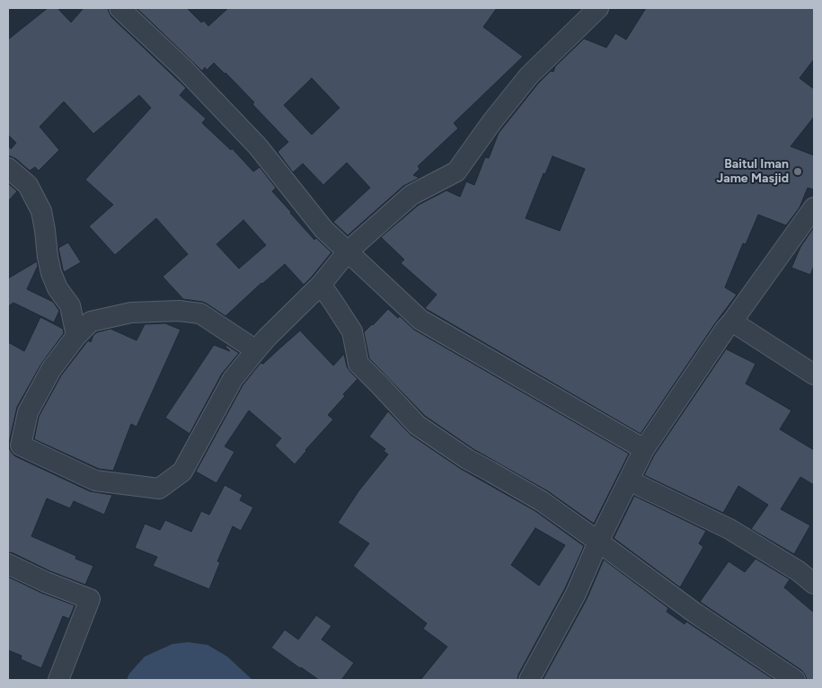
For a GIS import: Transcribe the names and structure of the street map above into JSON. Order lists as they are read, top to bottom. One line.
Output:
{"places":["Baitul Iman Jame Masjid"]}
